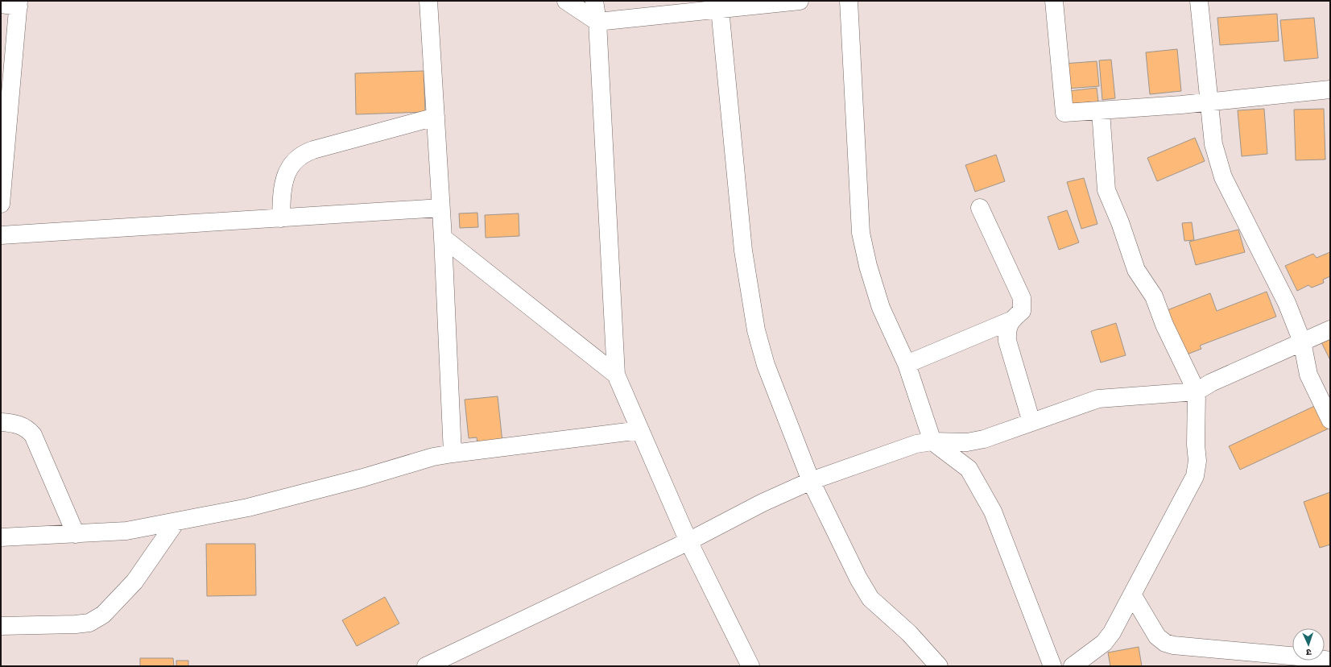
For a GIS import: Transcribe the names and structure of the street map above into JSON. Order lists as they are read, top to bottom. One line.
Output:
{"north":"bottom"}
